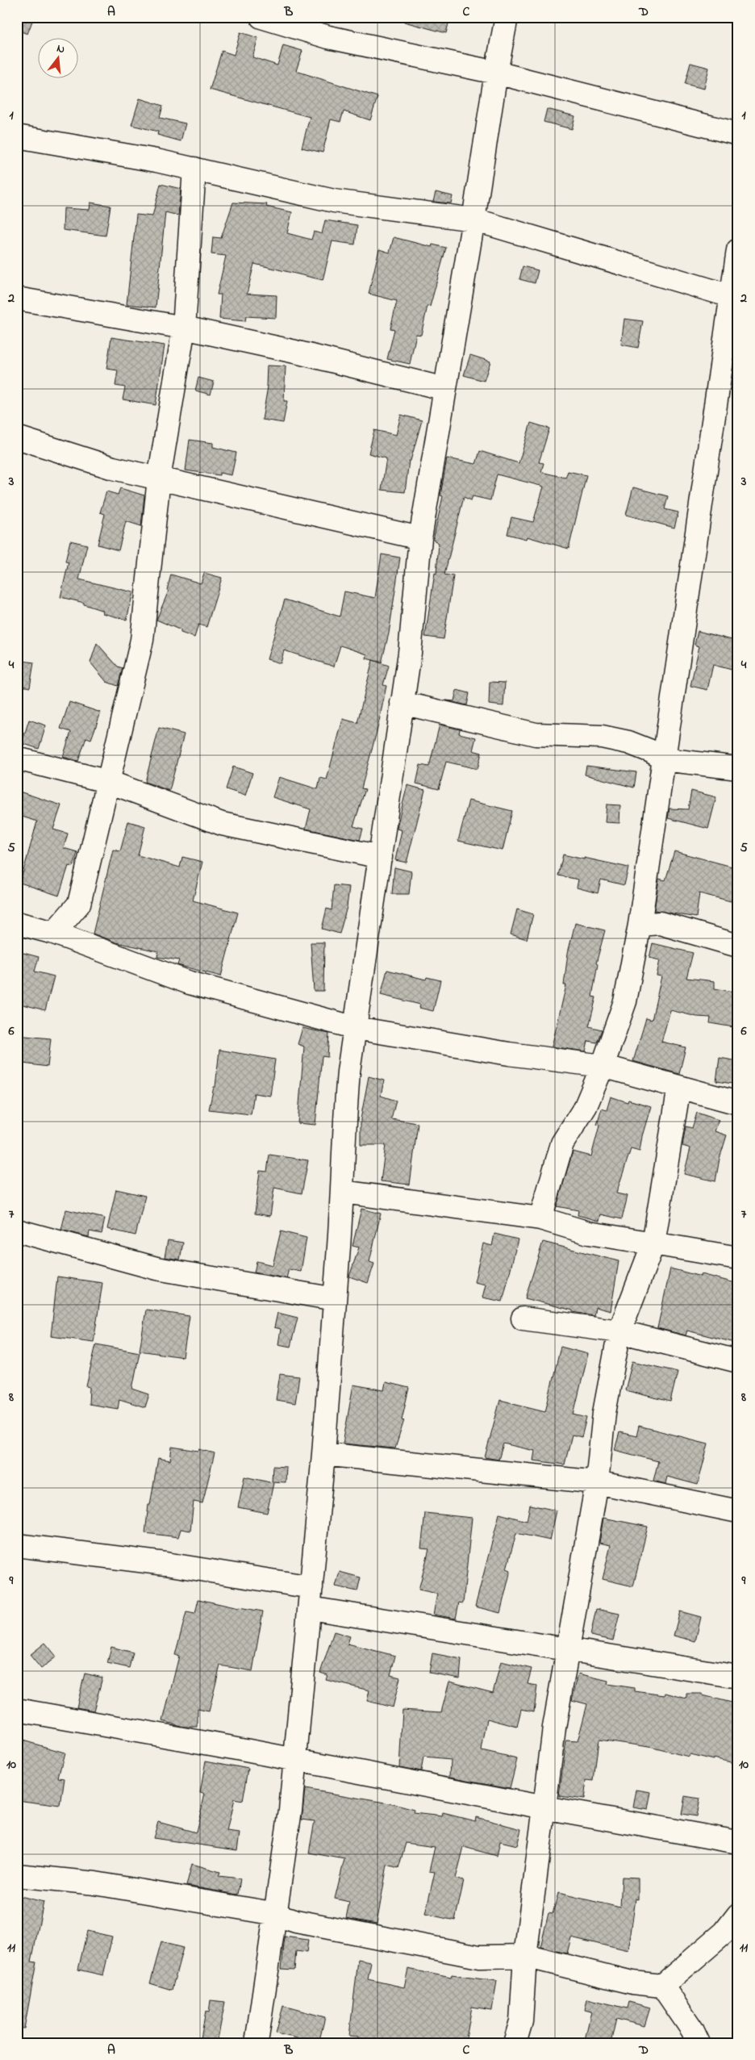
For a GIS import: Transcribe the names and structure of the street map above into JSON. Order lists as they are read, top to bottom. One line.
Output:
{"north":"top","grid":{"columns":["A","B","C","D"],"rows":["1","2","3","4","5","6","7","8","9","10","11"]}}
